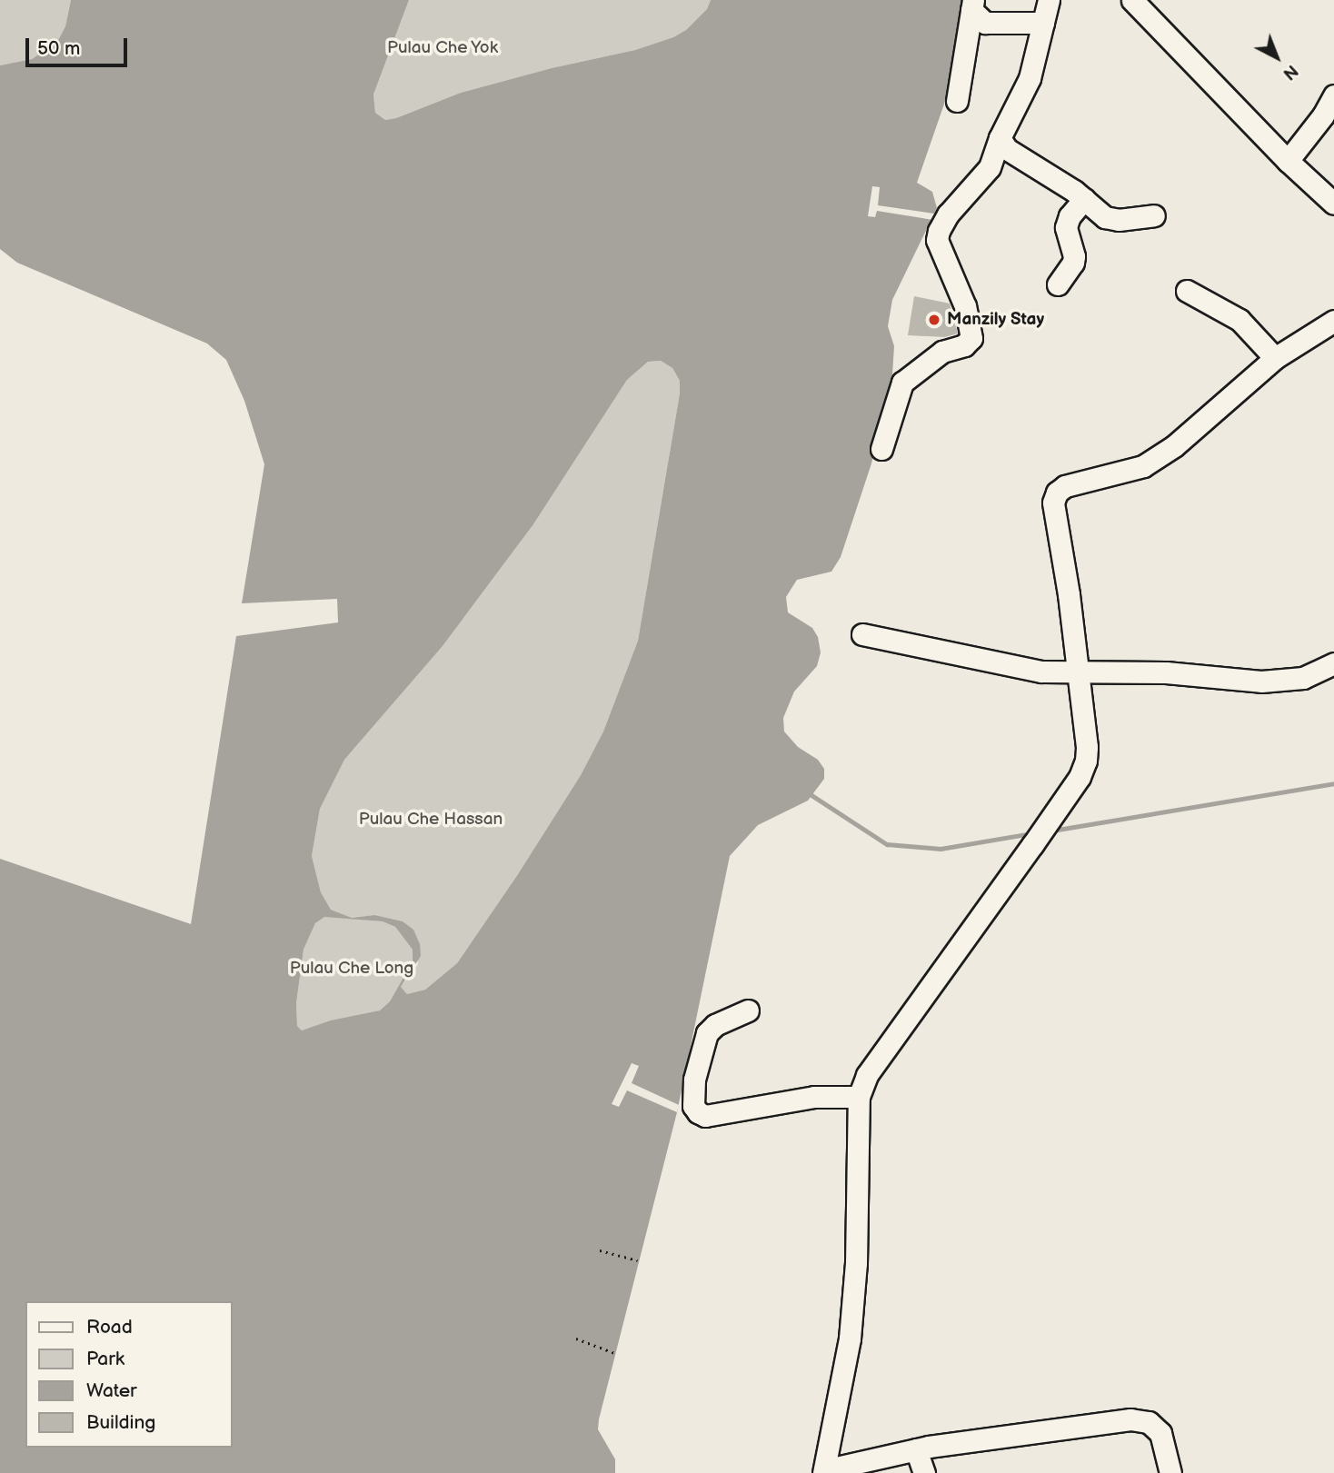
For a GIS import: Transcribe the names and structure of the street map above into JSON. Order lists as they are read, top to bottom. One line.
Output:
{"parks":["Pulau Che Yok","Pulau Che Hassan","Pulau Che Long"],"places":["Manzily Stay"],"legend":["Road","Park","Water","Building"],"scale_bar":"50 m","north":"bottom right"}
